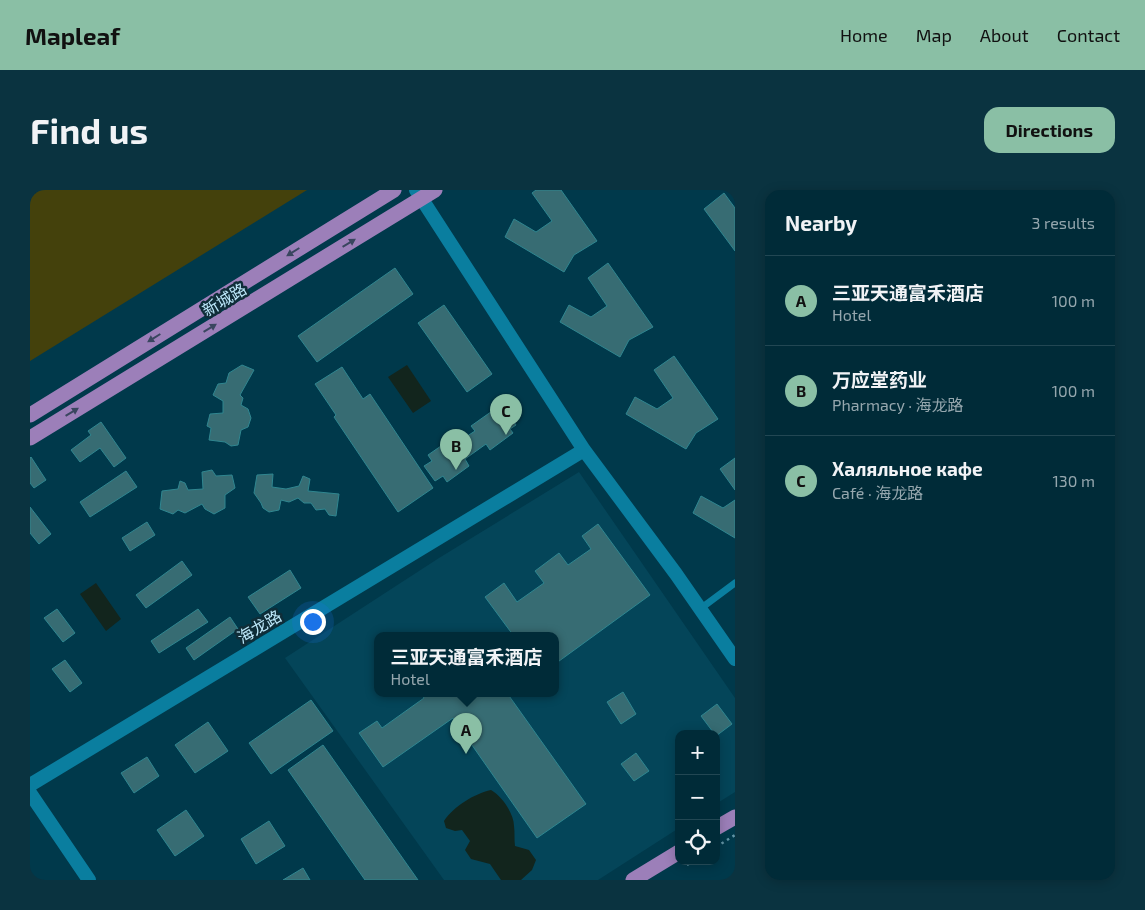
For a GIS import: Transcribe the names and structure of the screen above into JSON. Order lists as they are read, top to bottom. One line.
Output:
{"streets":{"main road":["新城路"],"street":["海龙路"]},"page":{"header":"Mapleaf","nav":["Home","Map","About","Contact"],"buttons":"Directions","title":"Find us","heading":["Nearby","3 results"],"list":[{"mark":"A","name":"三亚天通富禾酒店","note":"Hotel","value":"100 m"},{"mark":"B","name":"万应堂药业","note":"Pharmacy · 海龙路","value":"100 m"},{"mark":"C","name":"Халяльное кафе","note":"Café · 海龙路","value":"130 m"}],"pins":["C","B","A"],"popup":["三亚天通富禾酒店","Hotel"],"map_buttons":["+","−"]}}
